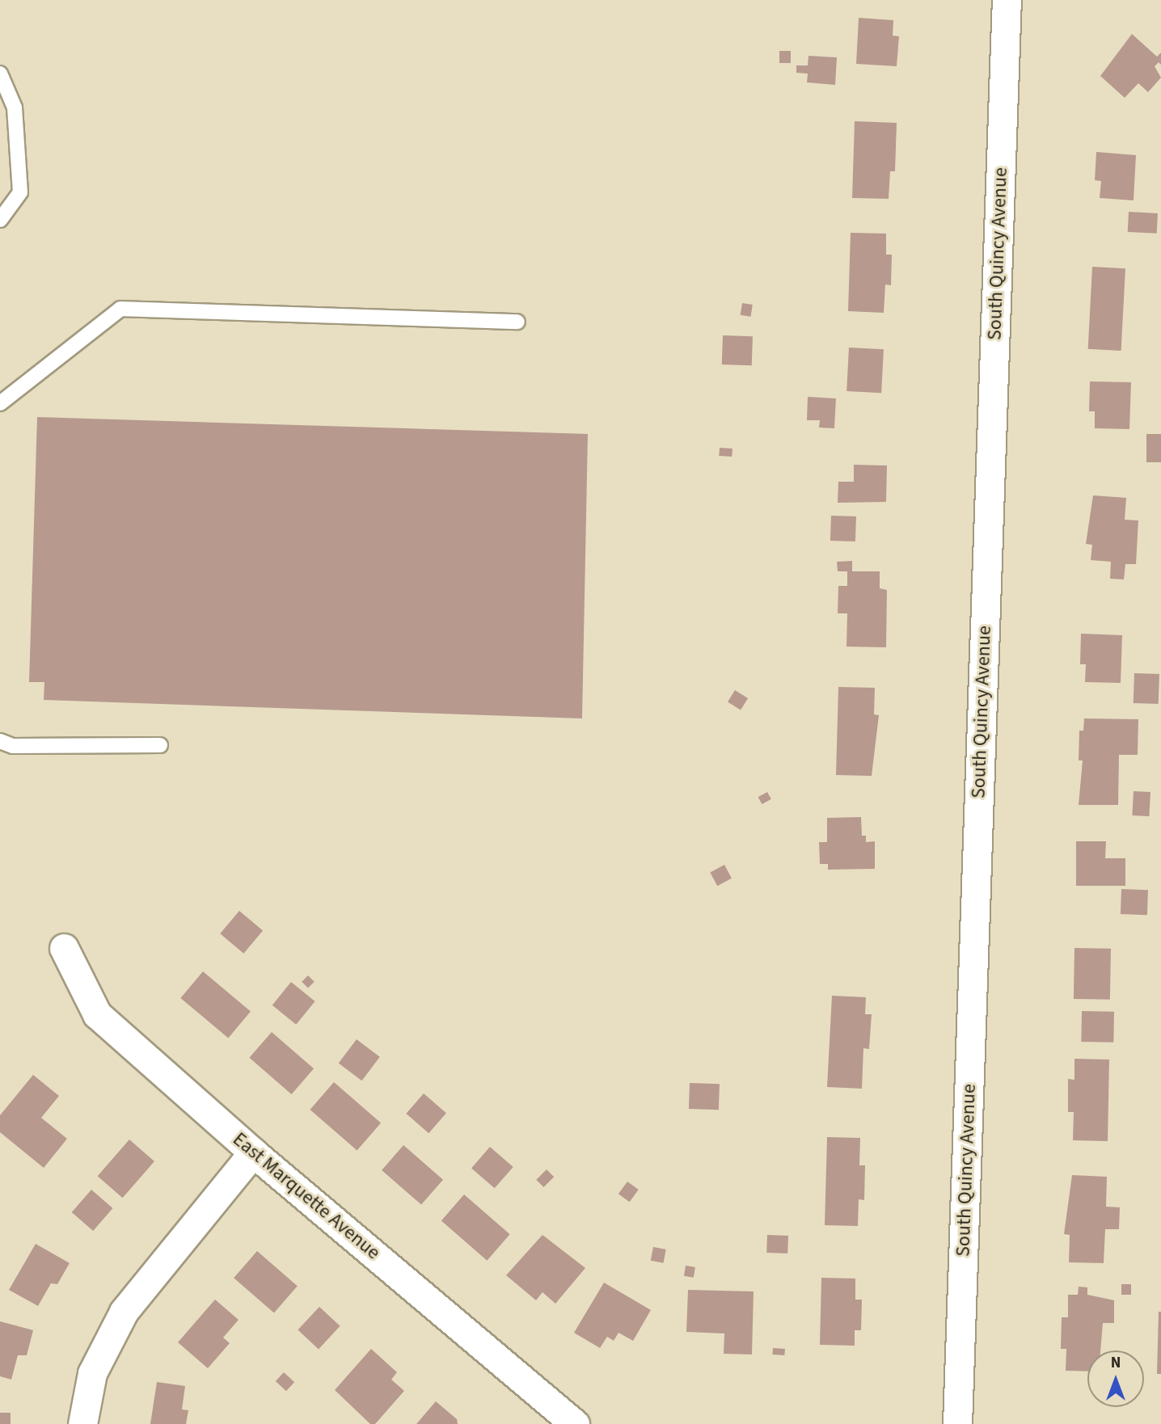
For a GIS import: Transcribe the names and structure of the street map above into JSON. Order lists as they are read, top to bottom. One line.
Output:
{"streets":{"street":["South Quincy Avenue","East Marquette Avenue"]},"north":"top"}
